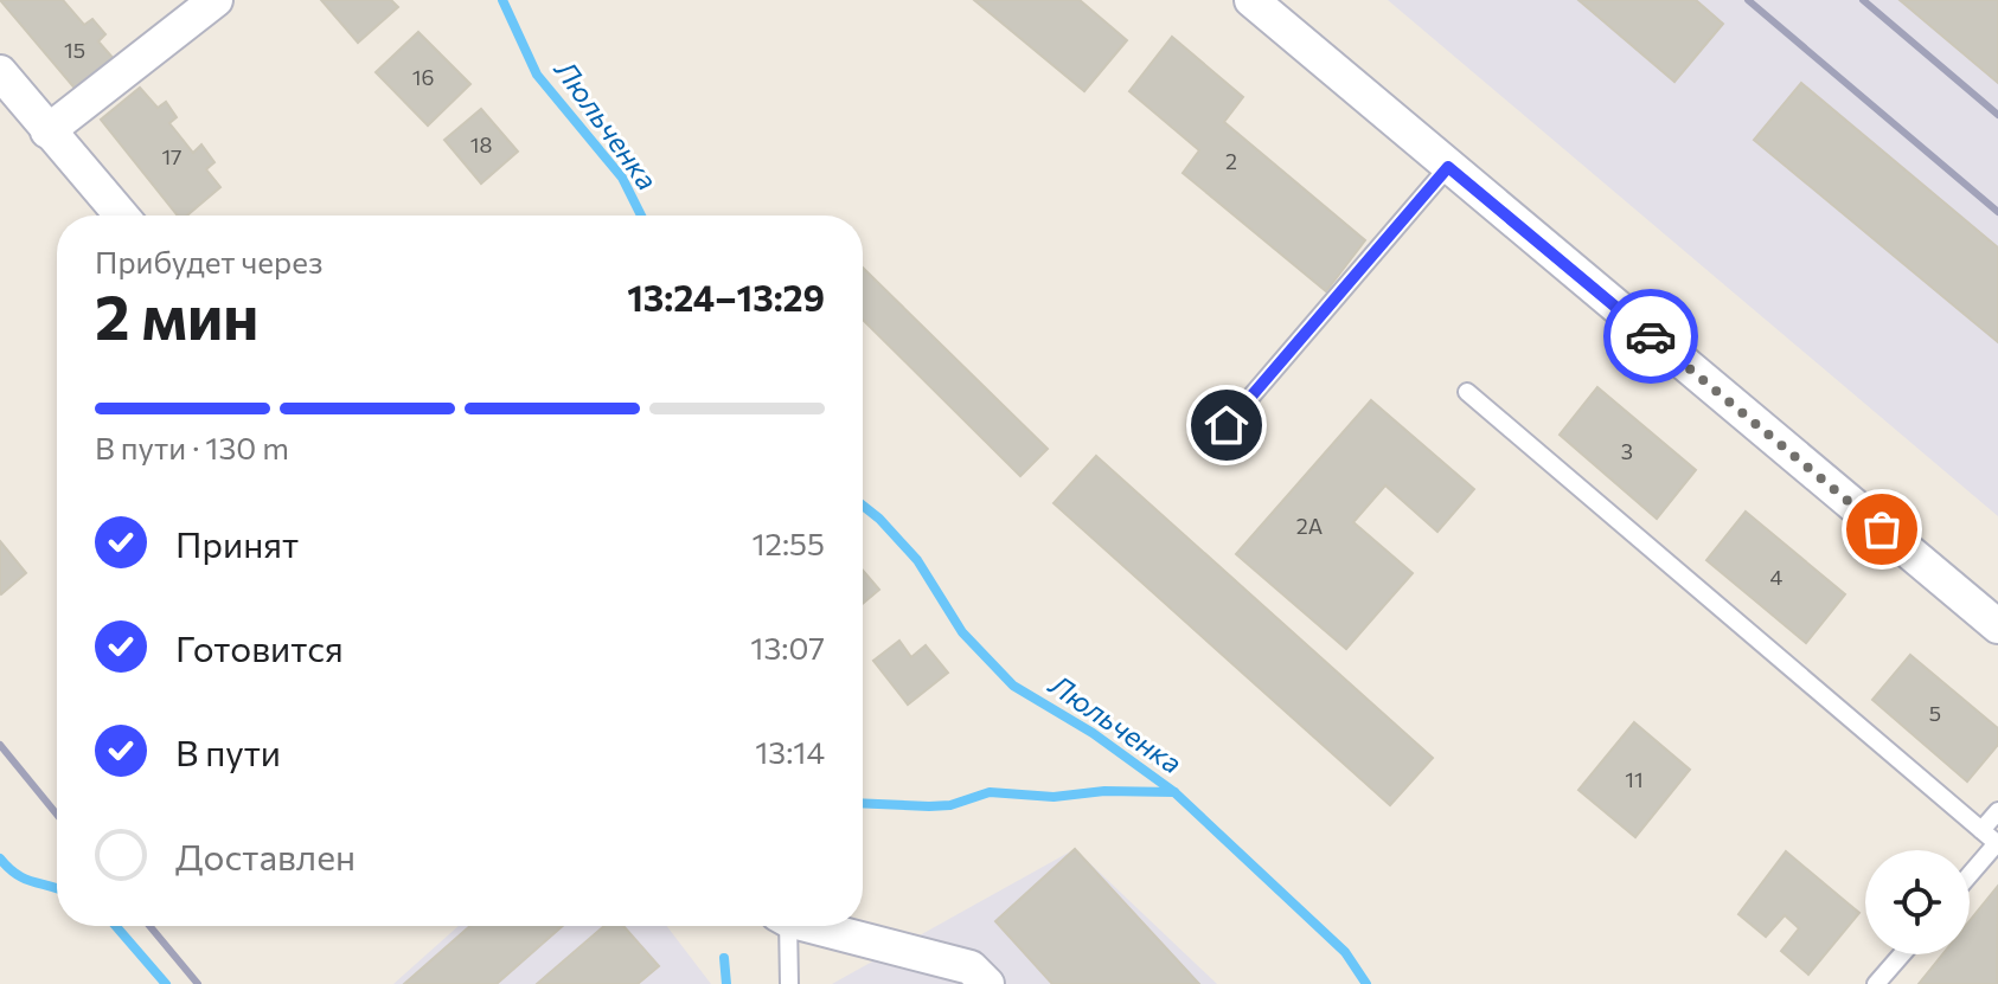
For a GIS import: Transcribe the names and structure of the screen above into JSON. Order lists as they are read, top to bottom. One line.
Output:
{"water":["Люльченка"],"house_numbers":["15","16","18","17","2","3","2А","4","5","11"],"page":{"heading":["2 мин","Прибудет через","13:24–13:29"],"bar":"В пути · 130 m","list":[["Принят","12:55"],["Готовится","13:07"],["В пути","13:14"],"Доставлен"]}}
